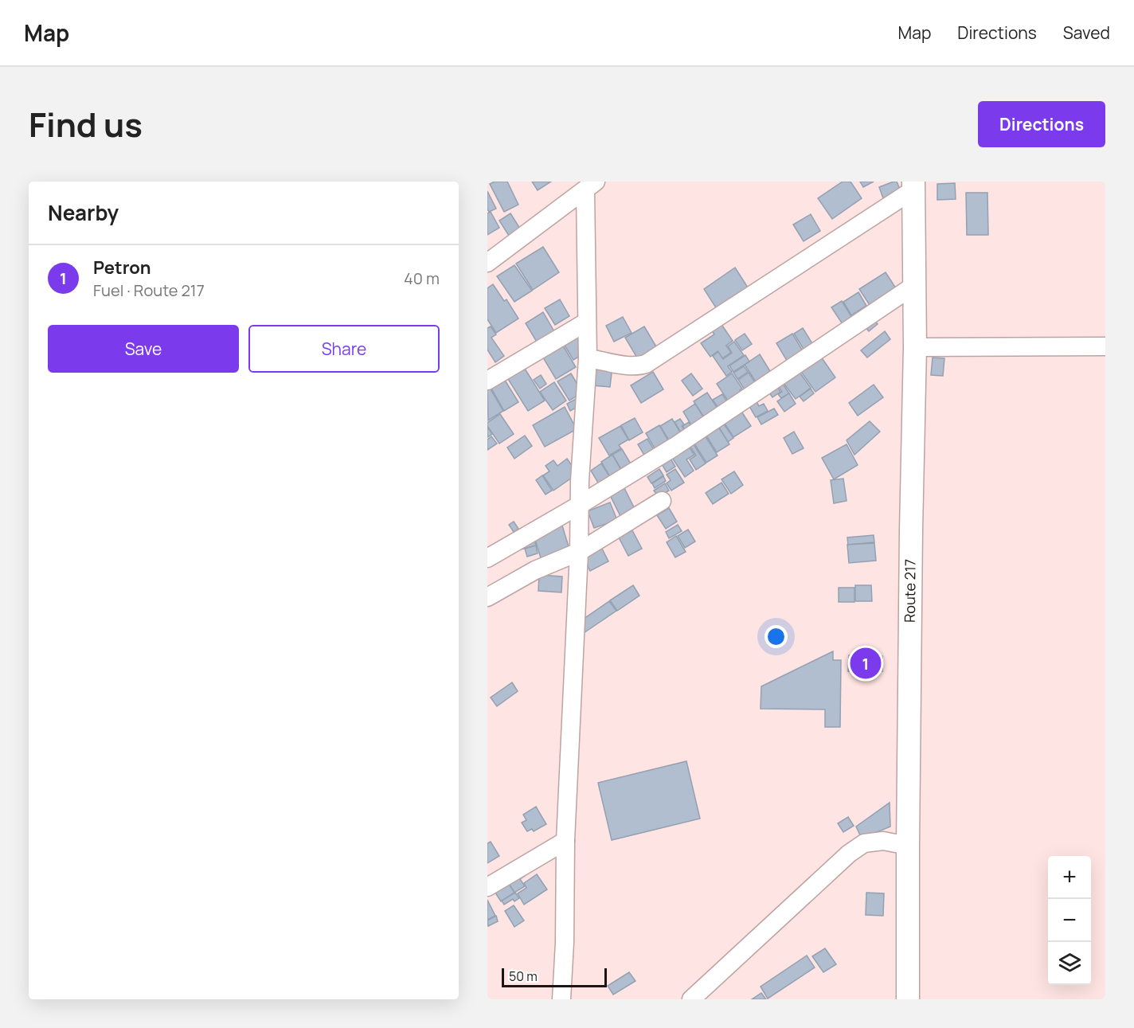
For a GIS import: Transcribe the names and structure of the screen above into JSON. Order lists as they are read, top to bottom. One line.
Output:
{"streets":{"main road":["Route 217"]},"scale_bar":"50 m","page":{"header":"Map","nav":["Map","Directions","Saved"],"title":"Find us","buttons":["Directions",["Save","Share"]],"heading":"Nearby","list":[{"mark":"1","name":"Petron","note":"Fuel · Route 217","value":"40 m"}],"pins":"1","map_buttons":["+","−"],"scale":"50 m"}}
